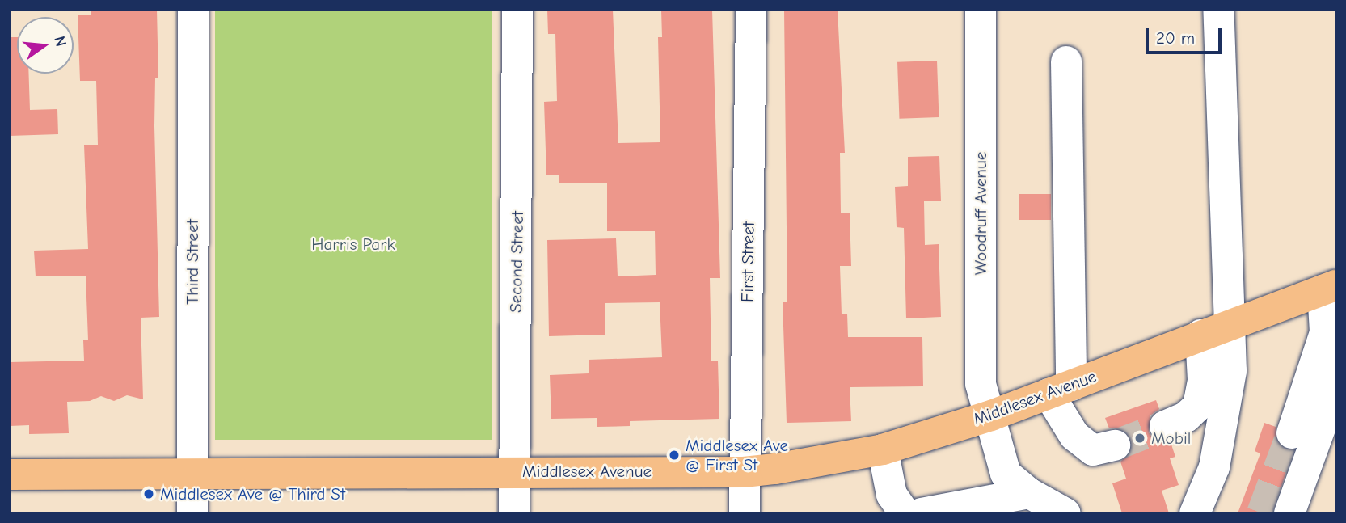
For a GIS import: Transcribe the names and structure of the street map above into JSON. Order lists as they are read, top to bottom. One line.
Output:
{"streets":{"main road":["Middlesex Avenue"],"street":["Woodruff Avenue","Third Street","Second Street","First Street"]},"crossings":[["Woodruff Avenue","Middlesex Avenue"],["Third Street","Middlesex Avenue"],["Second Street","Middlesex Avenue"],["First Street","Middlesex Avenue"]],"parks":["Harris Park"],"places":["Mobil","Middlesex Ave @ First St","Middlesex Ave @ Third St"],"scale_bar":"20 m","north":"right"}
